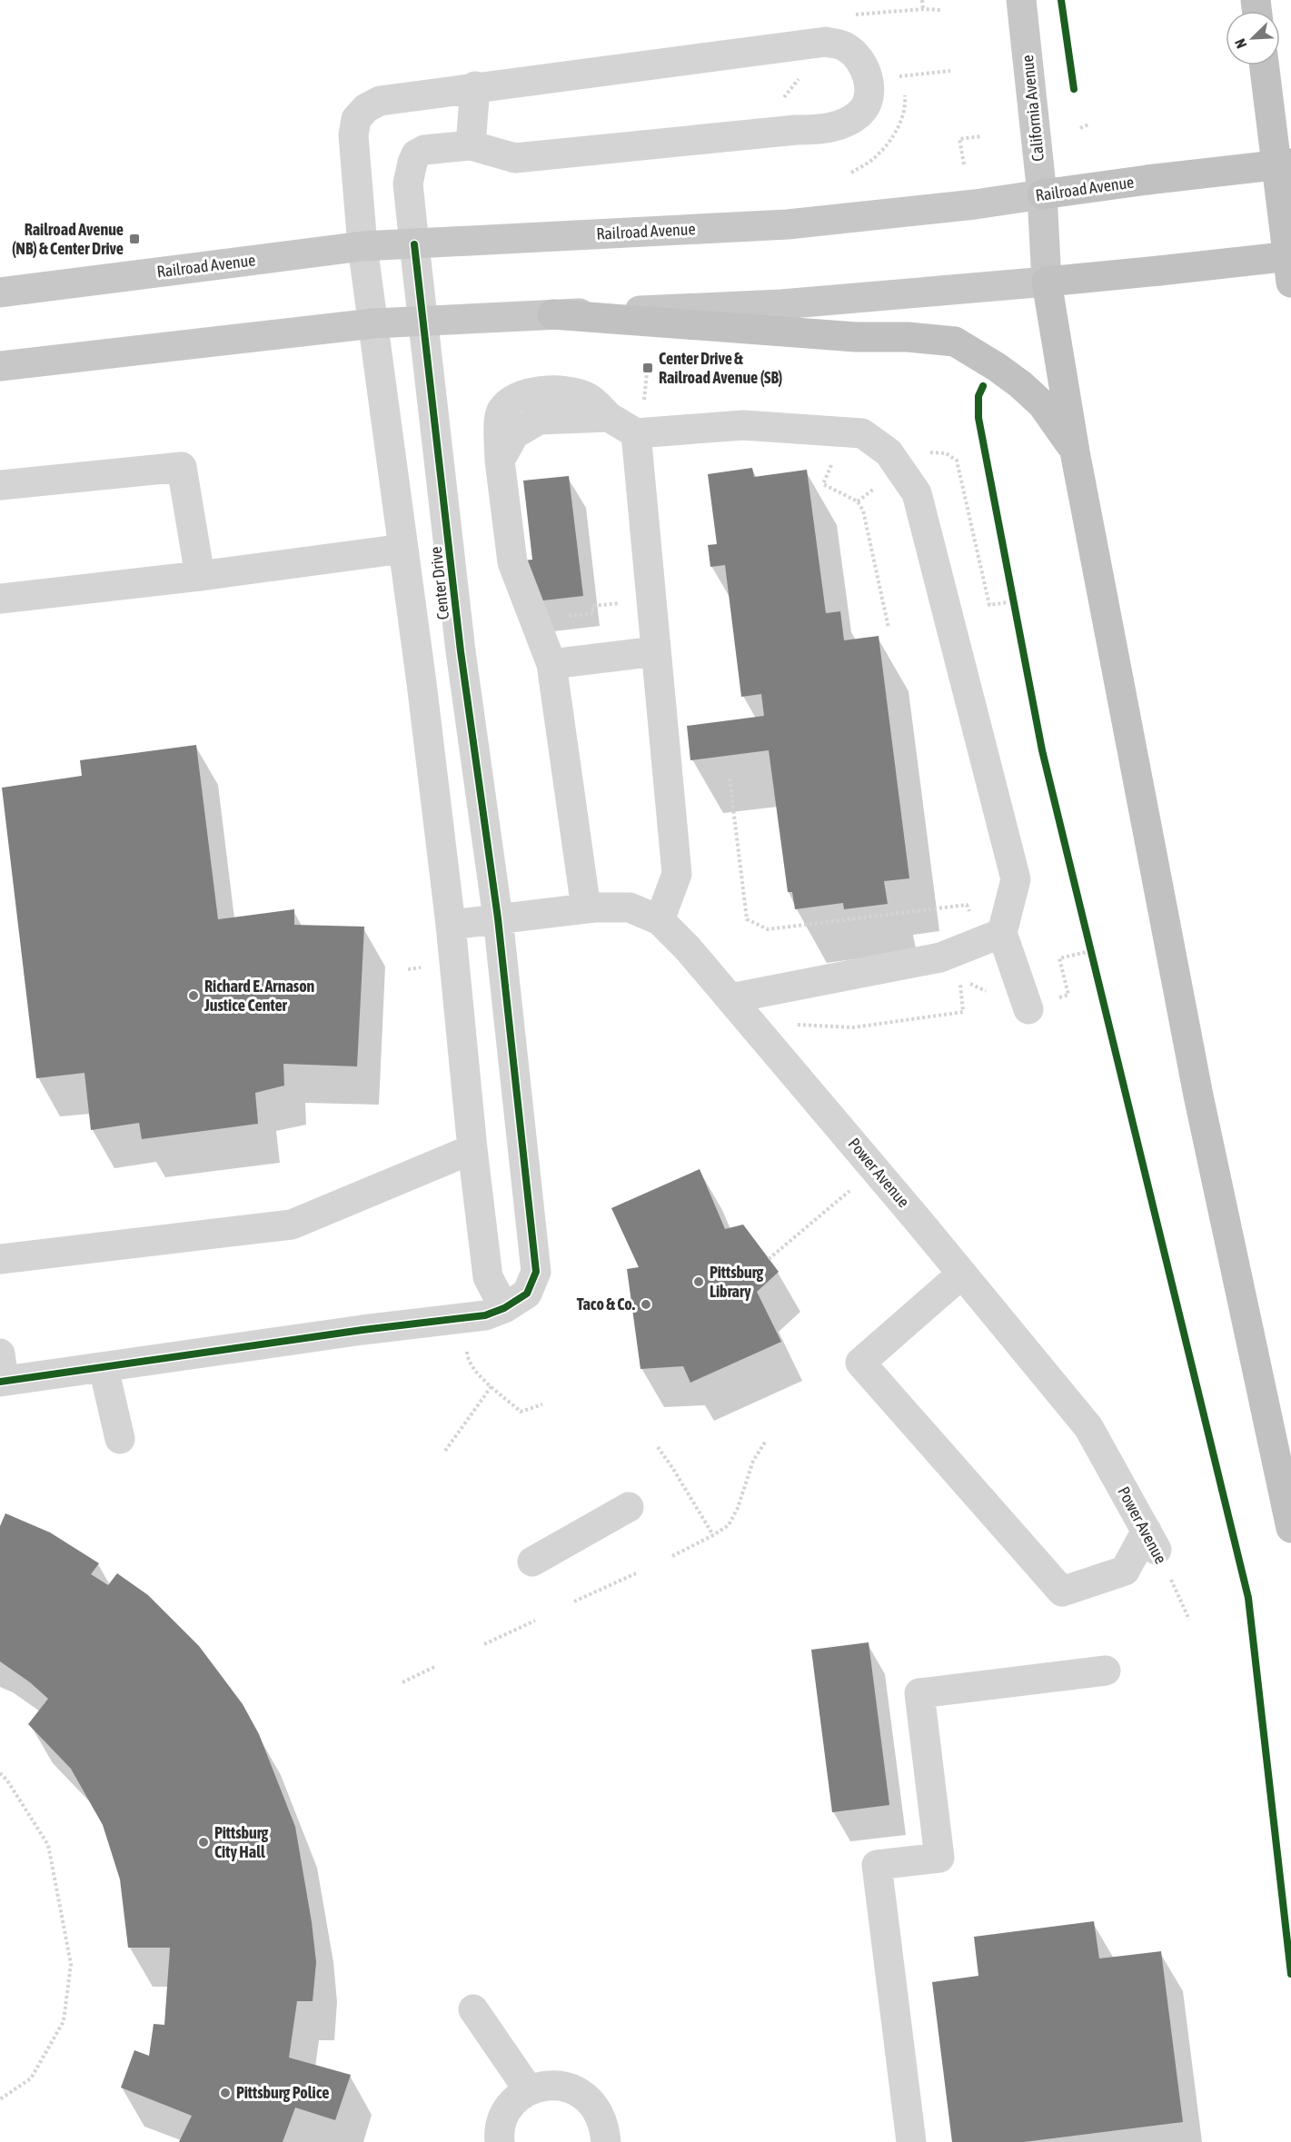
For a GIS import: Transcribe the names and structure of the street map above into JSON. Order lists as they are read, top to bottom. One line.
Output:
{"streets":{"highway":["Railroad Avenue"],"main road":["California Avenue"],"street":["Center Drive","Power Avenue"]},"crossings":[["California Avenue","Railroad Avenue"],["Railroad Avenue","Center Drive"],["Center Drive","Power Avenue"]],"places":{"transit":["Railroad Avenue (NB) & Center Drive","Center Drive & Railroad Avenue (SB)"],"other":["Richard E. Arnason Justice Center","Pittsburg Library","Taco & Co.","Pittsburg City Hall","Pittsburg Police"]},"north":"bottom left"}
